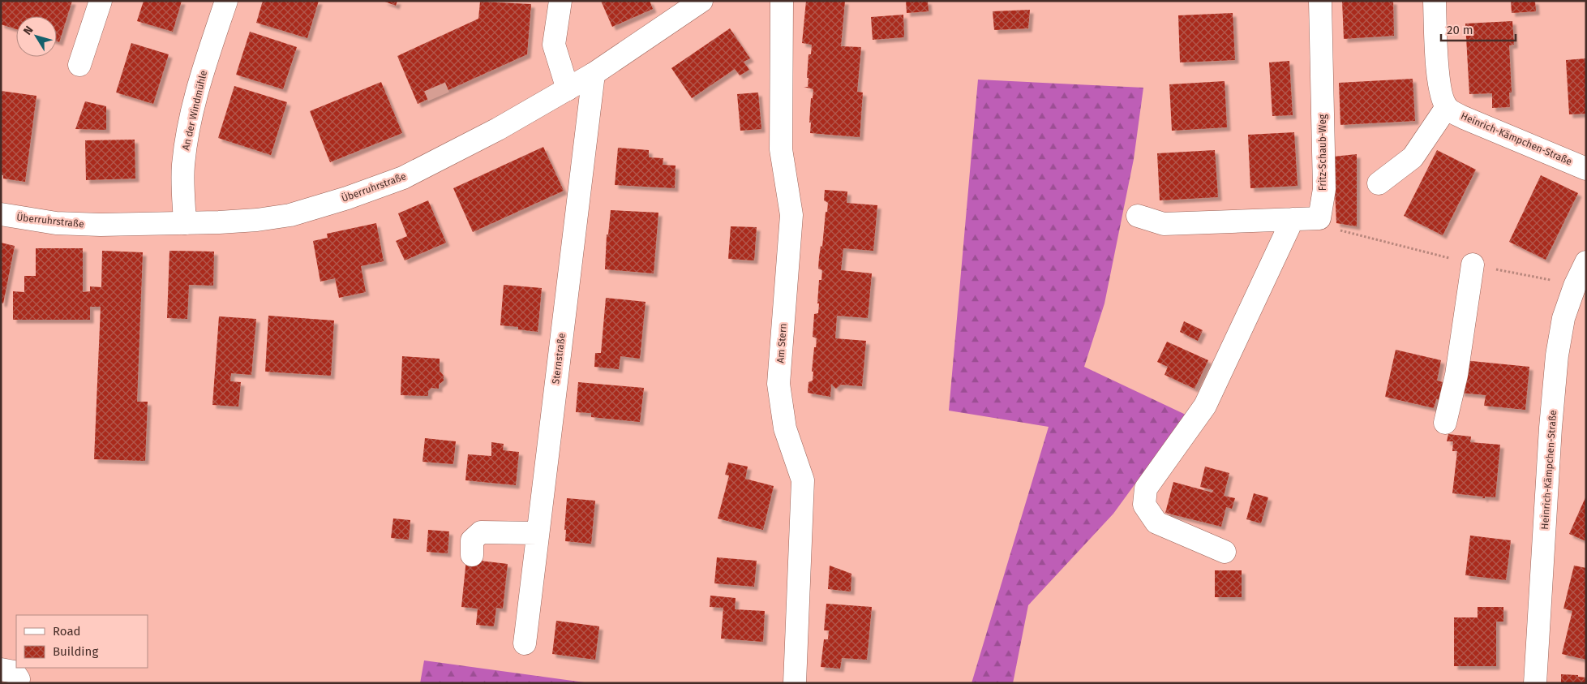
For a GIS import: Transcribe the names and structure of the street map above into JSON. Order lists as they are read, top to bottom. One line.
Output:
{"streets":{"street":["An der Windmühle","Heinrich-Kämpchen-Straße","Fritz-Schaub-Weg","Überruhrstraße","Am Stern","Sternstraße"]},"crossings":[["An der Windmühle","Überruhrstraße"],["Überruhrstraße","Sternstraße"]],"legend":["Road","Building"],"scale_bar":"20 m","north":"top left"}
